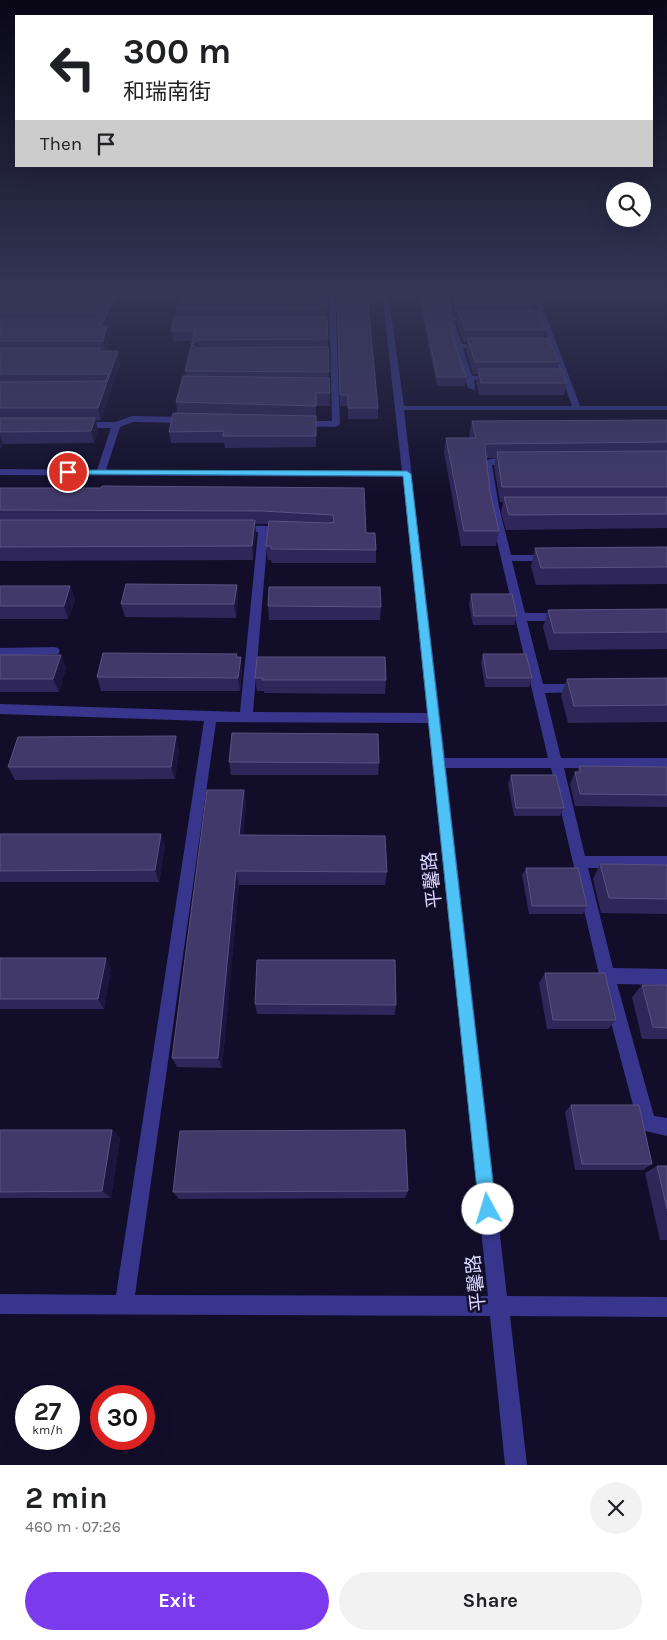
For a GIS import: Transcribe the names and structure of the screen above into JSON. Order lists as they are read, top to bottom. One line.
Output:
{"streets":{"street":["平馨路"]},"page":{"turn":["300 m","和瑞南街"],"then":"Then","speed":"27 km/h","limit":"30","heading":["2 min","460 m · 07:26"],"buttons":["Exit","Share"]}}
